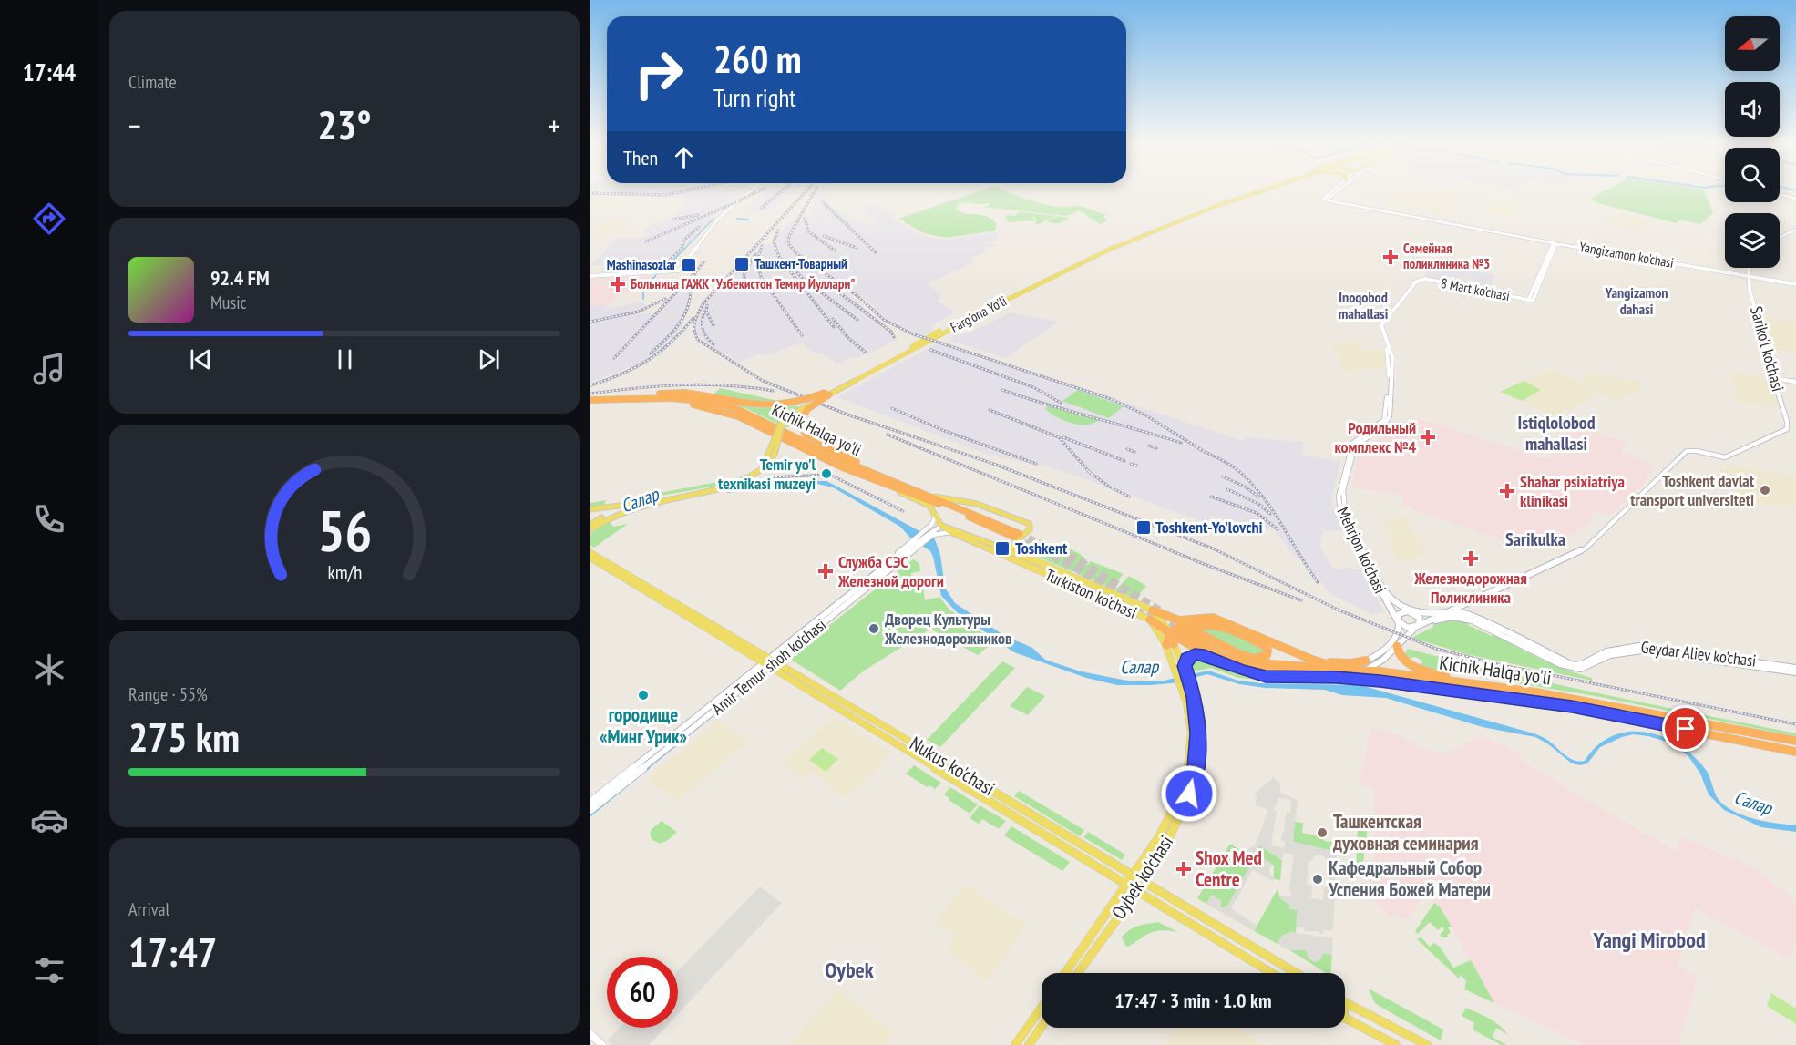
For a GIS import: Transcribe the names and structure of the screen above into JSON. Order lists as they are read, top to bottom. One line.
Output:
{"streets":{"highway":["Kichik Halqa yo'li"],"main road":["Yangizamon ko'chasi","8 Mart ko'chasi","Farg'ona Yo'li","Sariko'l ko'chasi","Mehrjon ko'chasi","Turkiston ko'chasi","Geydar Aliev ko'chasi","Amir Temur shoh ko'chasi","Nukus ko'chasi","Oybek ko'chasi"]},"crossings":[["Yangizamon ko'chasi","Sariko'l ko'chasi"],["8 Mart ko'chasi","Mehrjon ko'chasi"],["Sariko'l ko'chasi","Kichik Halqa yo'li"],["Sariko'l ko'chasi","Mehrjon ko'chasi"],["Turkiston ko'chasi","Amir Temur shoh ko'chasi"],["Turkiston ko'chasi","Oybek ko'chasi"],["Amir Temur shoh ko'chasi","Nukus ko'chasi"],["Nukus ko'chasi","Oybek ko'chasi"]],"districts":["Yangizamon dahasi","Inoqobod mahallasi","Istiqlolobod mahallasi","Sarikulka","Yangi Mirobod","Oybek"],"water":["Салар"],"places":{"health":["Семейная поликлиника №3","Больница ГАЖК \"Узбекистон Темир Йуллари\"","Родильный комплекс №4","Shahar psixiatriya klinikasi","Железнодорожная Поликлиника","Служба СЭС Железной дороги","Shox Med Centre"],"transit":["Ташкент-Товарный","Mashinasozlar","Toshkent-Yo'lovchi","Toshkent"],"other":["Temir yo'l texnikasi muzeyi","Toshkent davlat transport universiteti","Дворец Культуры Железнодорожников","городище «Минг Урик»","Ташкентская духовная семинария","Кафедральный Собор Успения Божeй Матери"]},"north":"left","page":{"tabs":"17:44","tile":["Climate",["Range · 55%","275 km"],["Arrival","17:47"]],"turn":["260 m","Turn right"],"heat":["−","23°","+"],"then":"Then","song":["92.4 FM","Music"],"limit":"60","trip":"17:47 · 3 min · 1.0 km","gauge":["56","km/h"]}}
